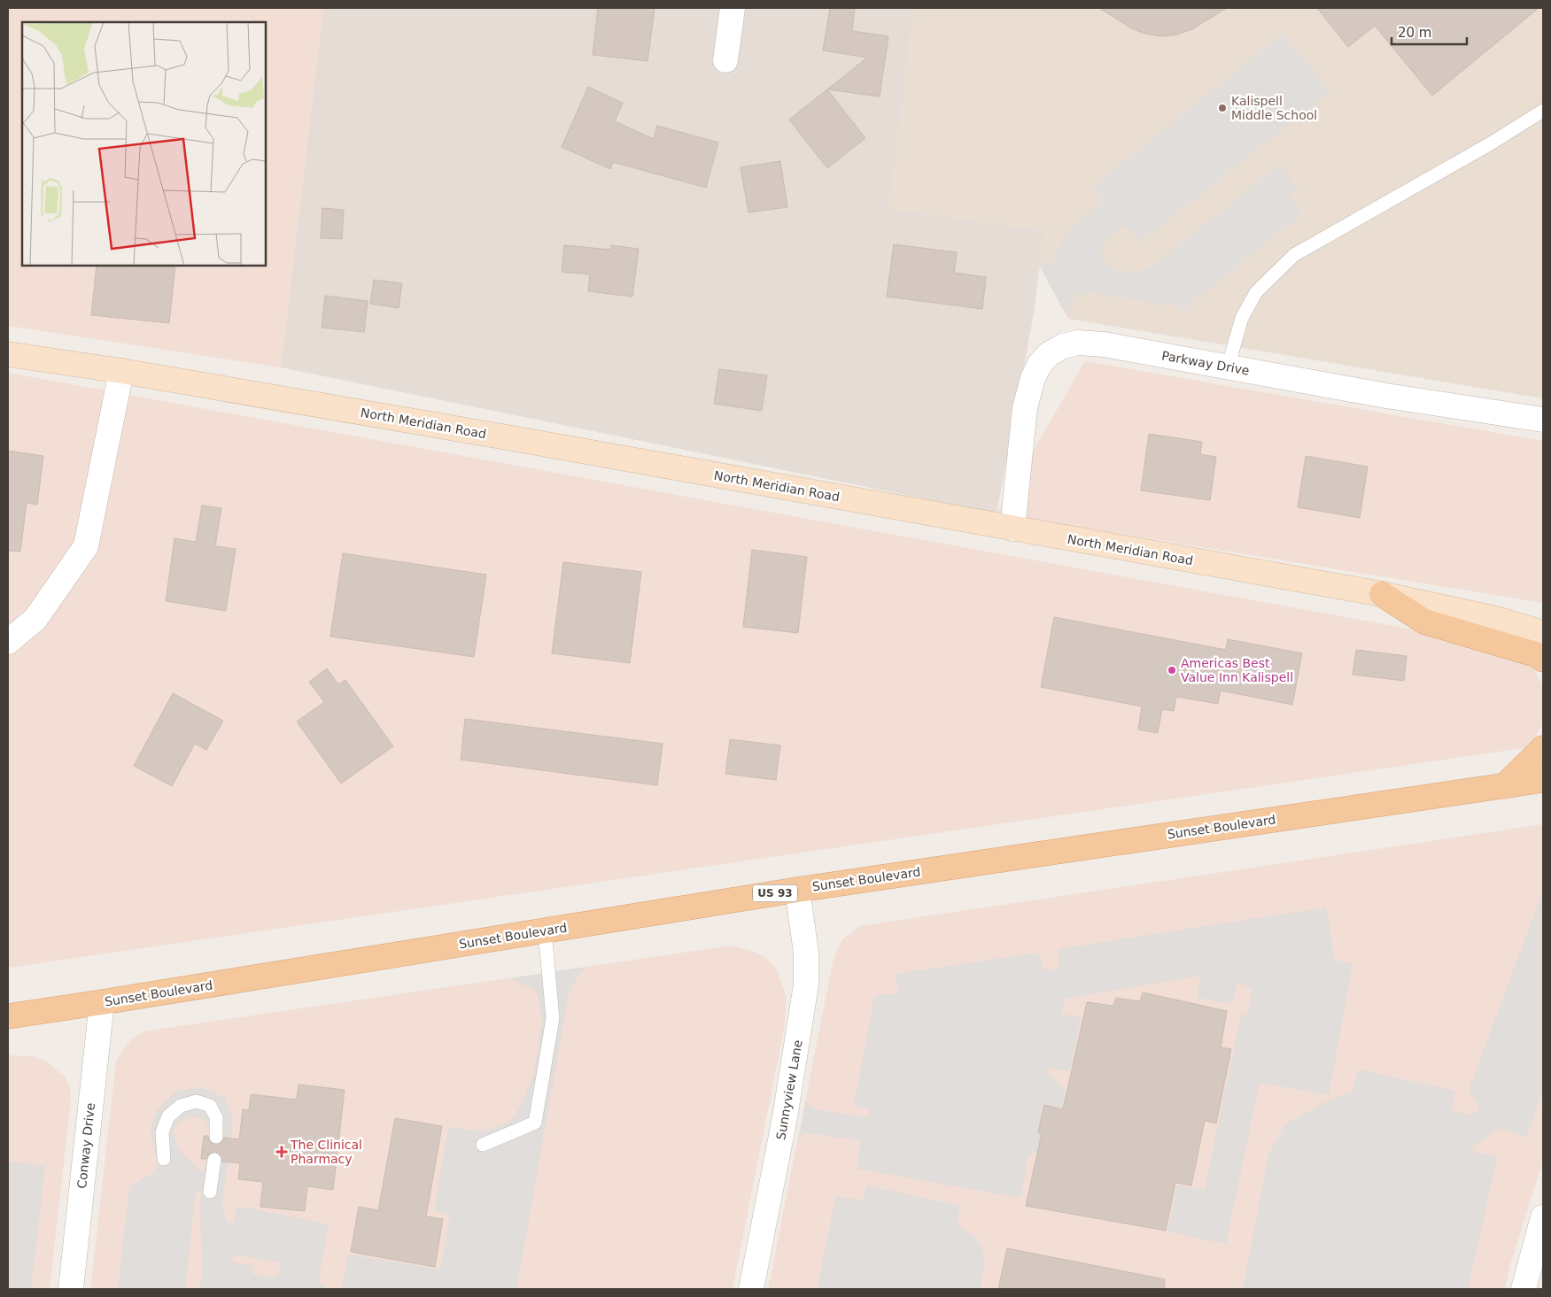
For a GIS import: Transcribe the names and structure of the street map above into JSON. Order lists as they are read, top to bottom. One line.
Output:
{"streets":{"main road":["North Meridian Road","Sunset Boulevard","US 93"],"street":["Parkway Drive","Sunnyview Lane","Conway Drive"]},"crossings":[["Parkway Drive","North Meridian Road"],["Sunset Boulevard","Sunnyview Lane"],["Sunset Boulevard","Conway Drive"]],"places":{"other":["Kalispell Middle School","Americas Best Value Inn Kalispell"],"health":["The Clinical Pharmacy"]},"scale_bar":"20 m"}
